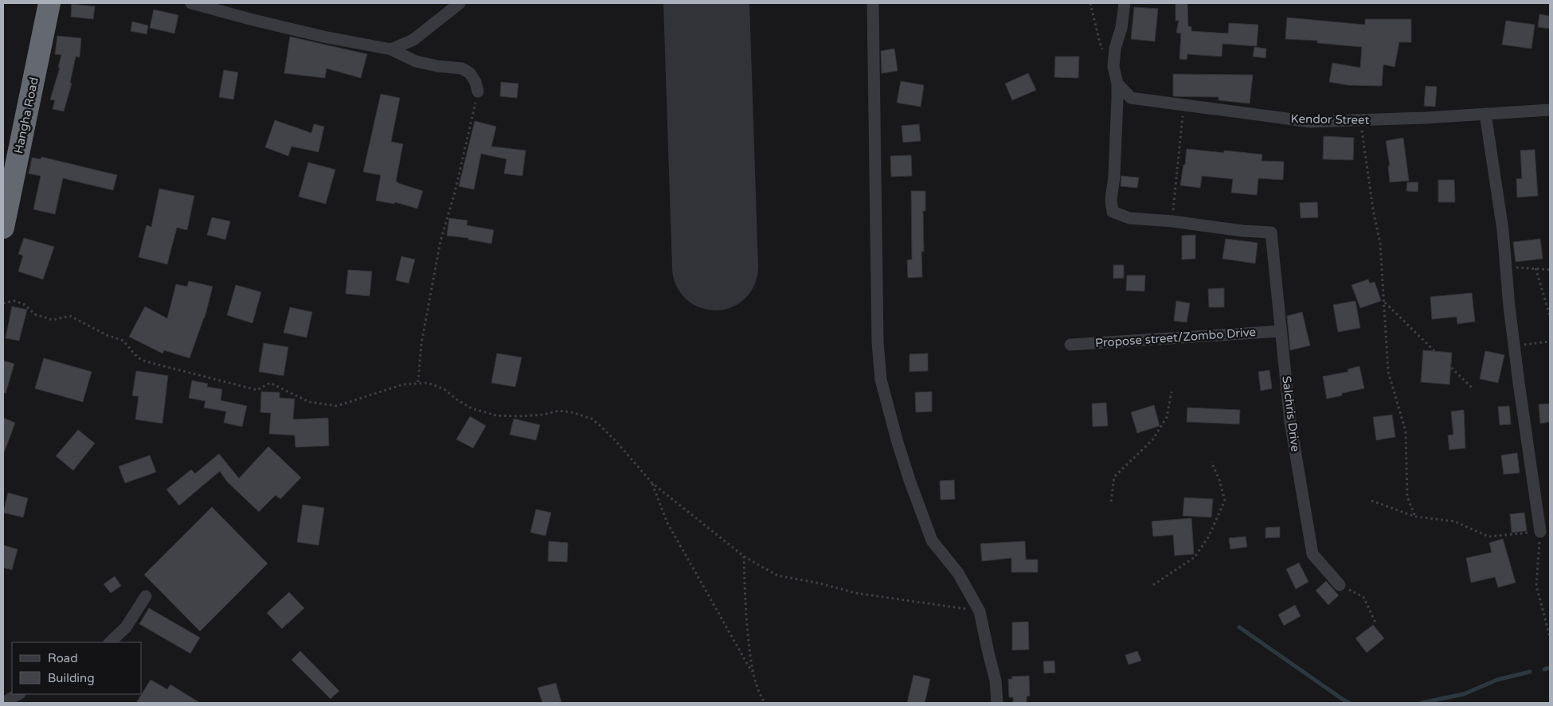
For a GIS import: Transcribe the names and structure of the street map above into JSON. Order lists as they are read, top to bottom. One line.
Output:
{"streets":{"highway":["Hangha Road"],"street":["Kendor Street","Propose street/Zombo Drive","Salchris Drive"]},"crossings":[["Propose street/Zombo Drive","Salchris Drive"]],"legend":["Road","Building"]}
